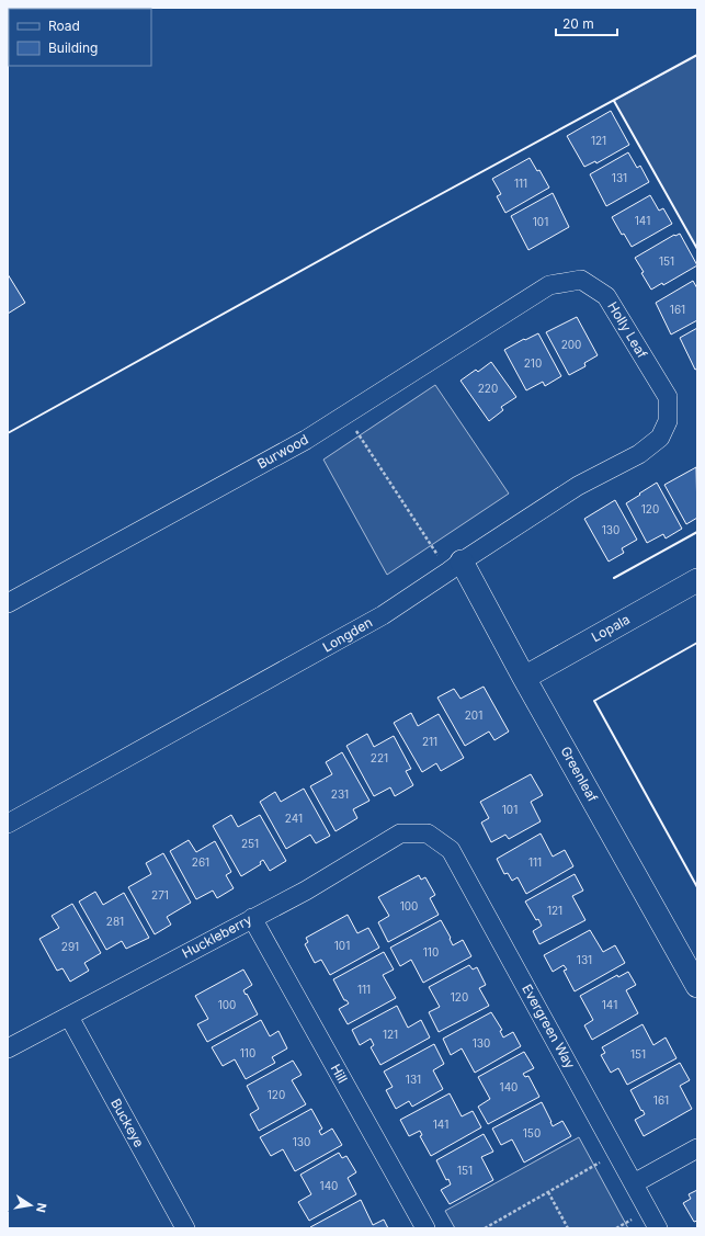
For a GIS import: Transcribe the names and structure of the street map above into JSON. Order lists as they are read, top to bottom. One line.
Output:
{"streets":{"street":["Holly Leaf","Burwood","Lopala","Longden","Greenleaf","Huckleberry","Evergreen Way","Hill","Buckeye"]},"crossings":[["Holly Leaf","Burwood"],["Holly Leaf","Longden"],["Lopala","Greenleaf"],["Longden","Greenleaf"],["Huckleberry","Evergreen Way"],["Huckleberry","Hill"],["Huckleberry","Buckeye"]],"house_numbers":["121","131","111","141","101","151","161","200","210","220","120","130","201","211","221","231","101","241","251","261","111","271","100","121","281","101","291","110","131","111","120","100","141","121","130","110","151","131","140","120","161","141","150","130","151","140"],"legend":["Road","Building"],"scale_bar":"20 m","north":"right"}
